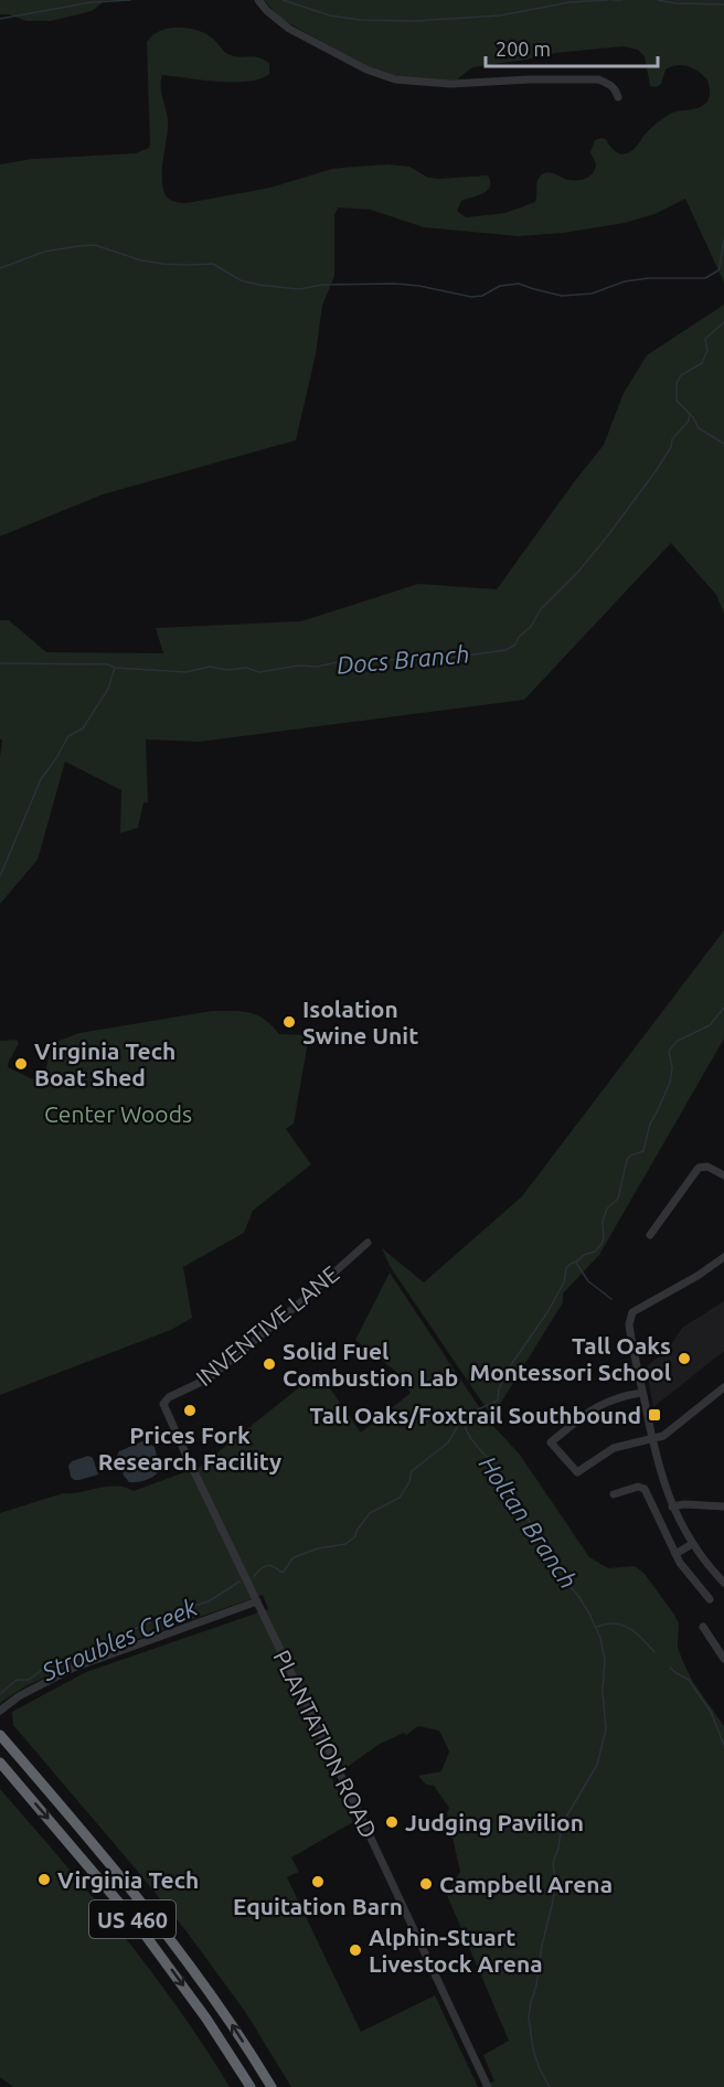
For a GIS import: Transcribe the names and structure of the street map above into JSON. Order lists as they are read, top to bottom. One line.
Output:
{"streets":{"highway":["US 460"],"street":["INVENTIVE LANE","PLANTATION ROAD"]},"crossings":[["INVENTIVE LANE","PLANTATION ROAD"]],"water":["Docs Branch","Holtan Branch","Stroubles Creek"],"parks":["Center Woods"],"places":{"other":["Isolation Swine Unit","Virginia Tech Boat Shed","Tall Oaks Montessori School","Solid Fuel Combustion Lab","Prices Fork Research Facility","Judging Pavilion","Virginia Tech","Equitation Barn","Campbell Arena","Alphin-Stuart Livestock Arena"],"transit":["Tall Oaks/Foxtrail Southbound"]},"scale_bar":"200 m"}
